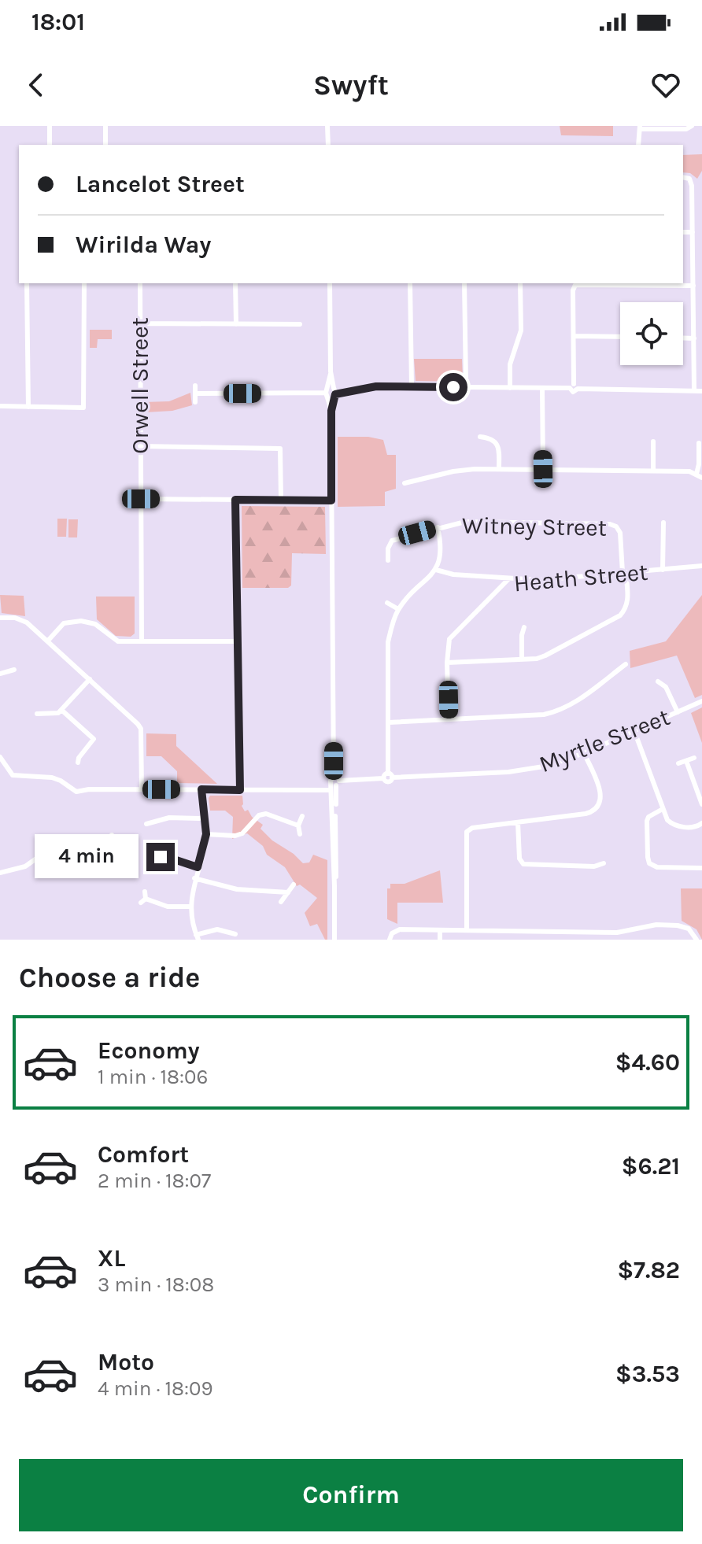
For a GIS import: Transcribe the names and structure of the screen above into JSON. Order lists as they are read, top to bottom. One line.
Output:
{"streets":{"street":["Orwell Street","Witney Street","Heath Street","Myrtle Street"]},"crossings":[["Witney Street","Heath Street"]],"page":{"status":"18:01","header":"Swyft","banner":["Lancelot Street","Wirilda Way"],"bubble":"4 min","heading":"Choose a ride","list":[{"name":"Economy","note":"1 min · 18:06","value":"$4.60"},{"name":"Comfort","note":"2 min · 18:07","value":"$6.21"},{"name":"XL","note":"3 min · 18:08","value":"$7.82"},{"name":"Moto","note":"4 min · 18:09","value":"$3.53"}],"buttons":"Confirm"}}
